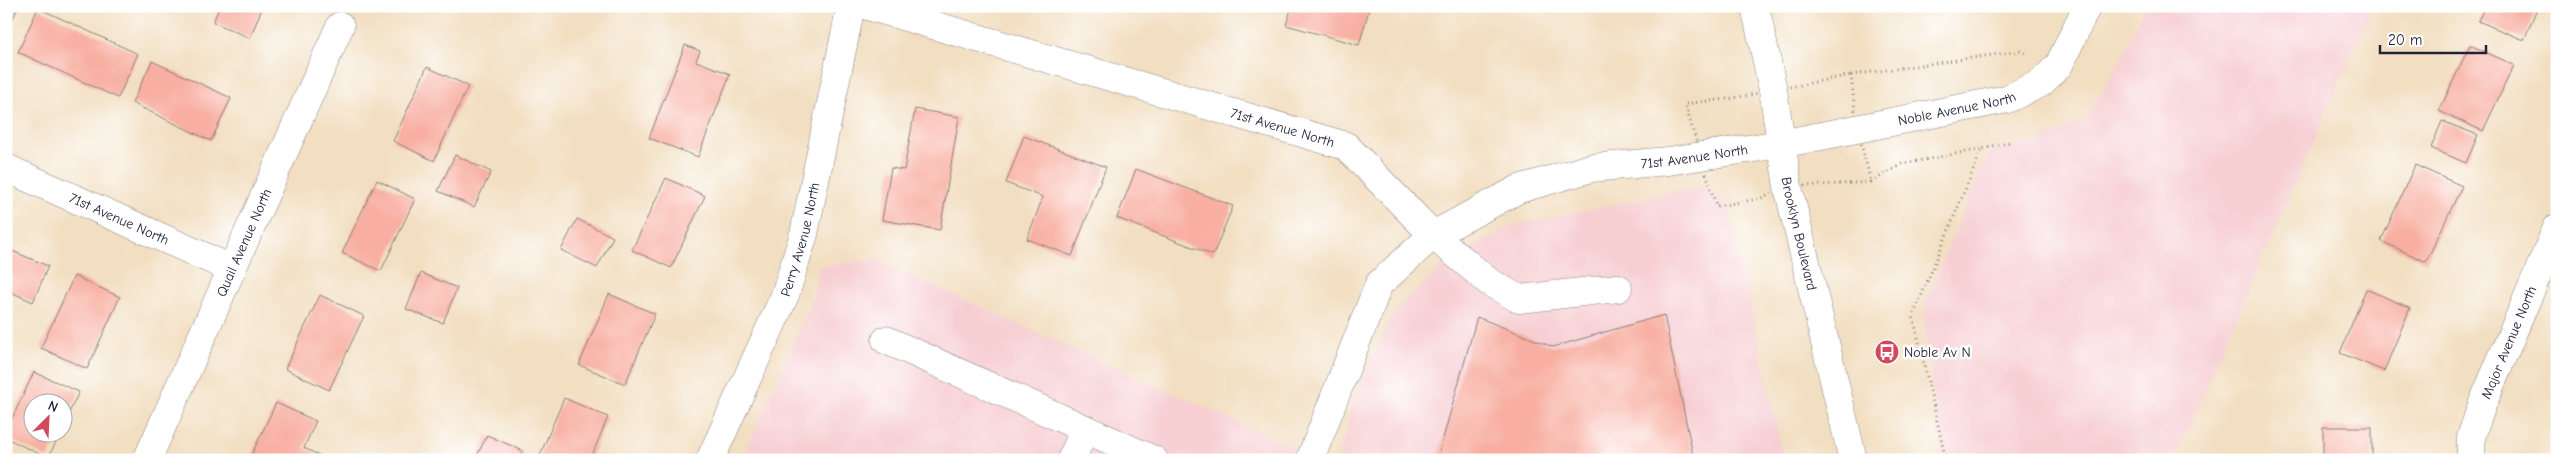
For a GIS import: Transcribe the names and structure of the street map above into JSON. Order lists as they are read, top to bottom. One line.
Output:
{"streets":{"street":["Noble Avenue North","71st Avenue North","Brooklyn Boulevard","Perry Avenue North","Quail Avenue North","Major Avenue North"]},"crossings":[["Noble Avenue North","71st Avenue North"],["Noble Avenue North","Brooklyn Boulevard"],["71st Avenue North","Brooklyn Boulevard"],["71st Avenue North","Quail Avenue North"]],"places":{"bus stop":["Noble Av N"]},"scale_bar":"20 m","north":"top right"}
